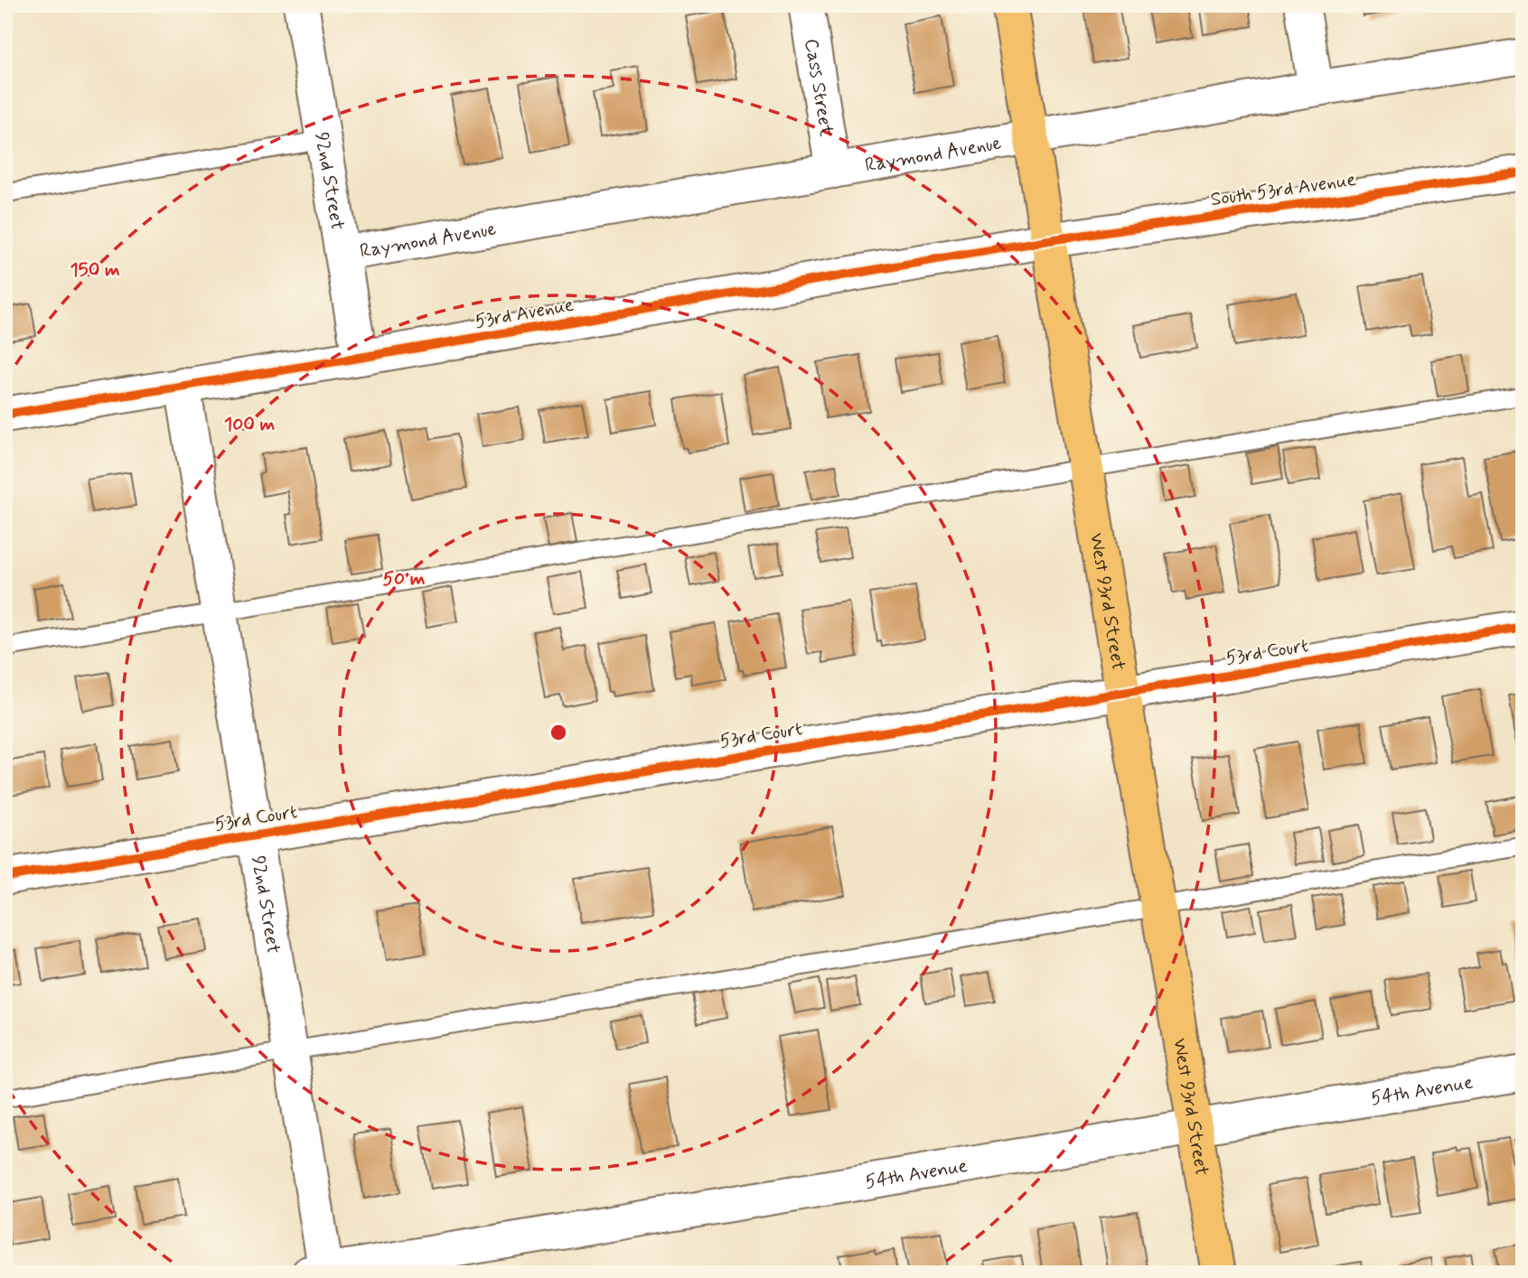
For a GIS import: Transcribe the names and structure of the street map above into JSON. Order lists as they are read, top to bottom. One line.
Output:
{"streets":{"main road":["West 93rd Street"],"street":["Cass Street","Raymond Avenue","92nd Street","South 53rd Avenue","53rd Avenue","53rd Court","54th Avenue"]},"crossings":[["Cass Street","Raymond Avenue"],["Raymond Avenue","92nd Street"],["Raymond Avenue","West 93rd Street"],["92nd Street","53rd Avenue"],["92nd Street","53rd Court"],["92nd Street","54th Avenue"],["South 53rd Avenue","53rd Avenue"],["South 53rd Avenue","West 93rd Street"],["53rd Avenue","West 93rd Street"],["West 93rd Street","53rd Court"],["West 93rd Street","54th Avenue"]],"rings":["150 m","100 m","50 m"]}
